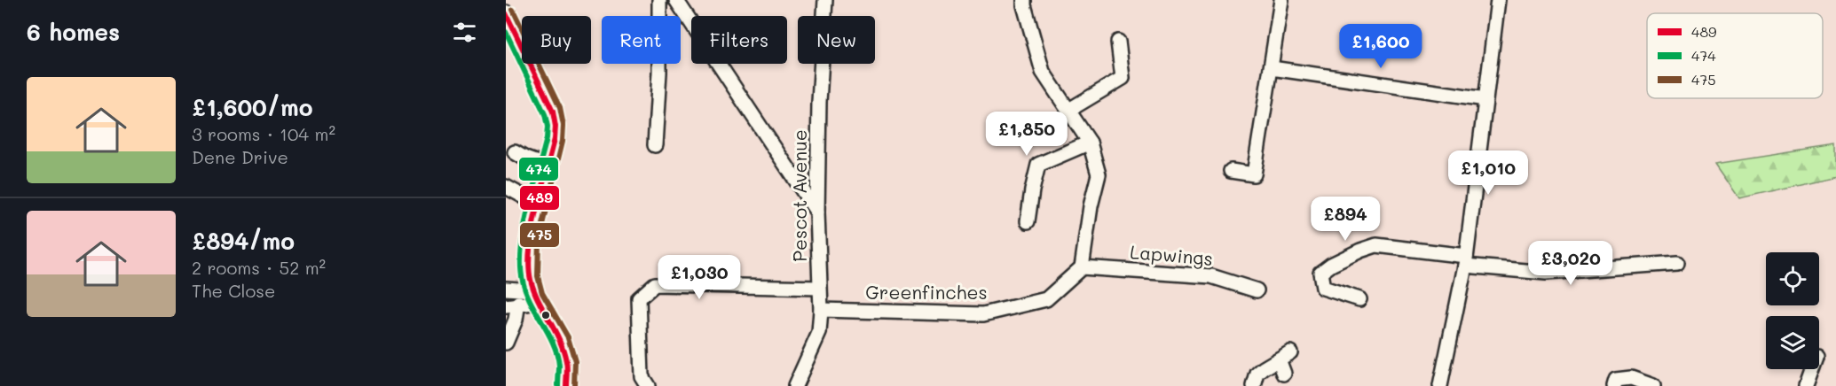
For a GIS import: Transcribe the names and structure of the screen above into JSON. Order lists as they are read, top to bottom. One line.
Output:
{"streets":{"street":["Pescot Avenue","Lapwings","Greenfinches"]},"crossings":[["Pescot Avenue","Greenfinches"],["Lapwings","Greenfinches"]],"lines":["transit line 475","transit line 489","transit line 474"],"legend":["489","474","475"],"page":{"heading":"6 homes","chip":["Buy","Rent","Filters","New"],"price":["£1,600","£1,850","£1,010","£894","£3,020","£1,030"],"list":[{"name":"£1,600/mo","note":"3 rooms · 104 m² · Dene Drive"},{"name":"£894/mo","note":"2 rooms · 52 m² · The Close"}]}}
